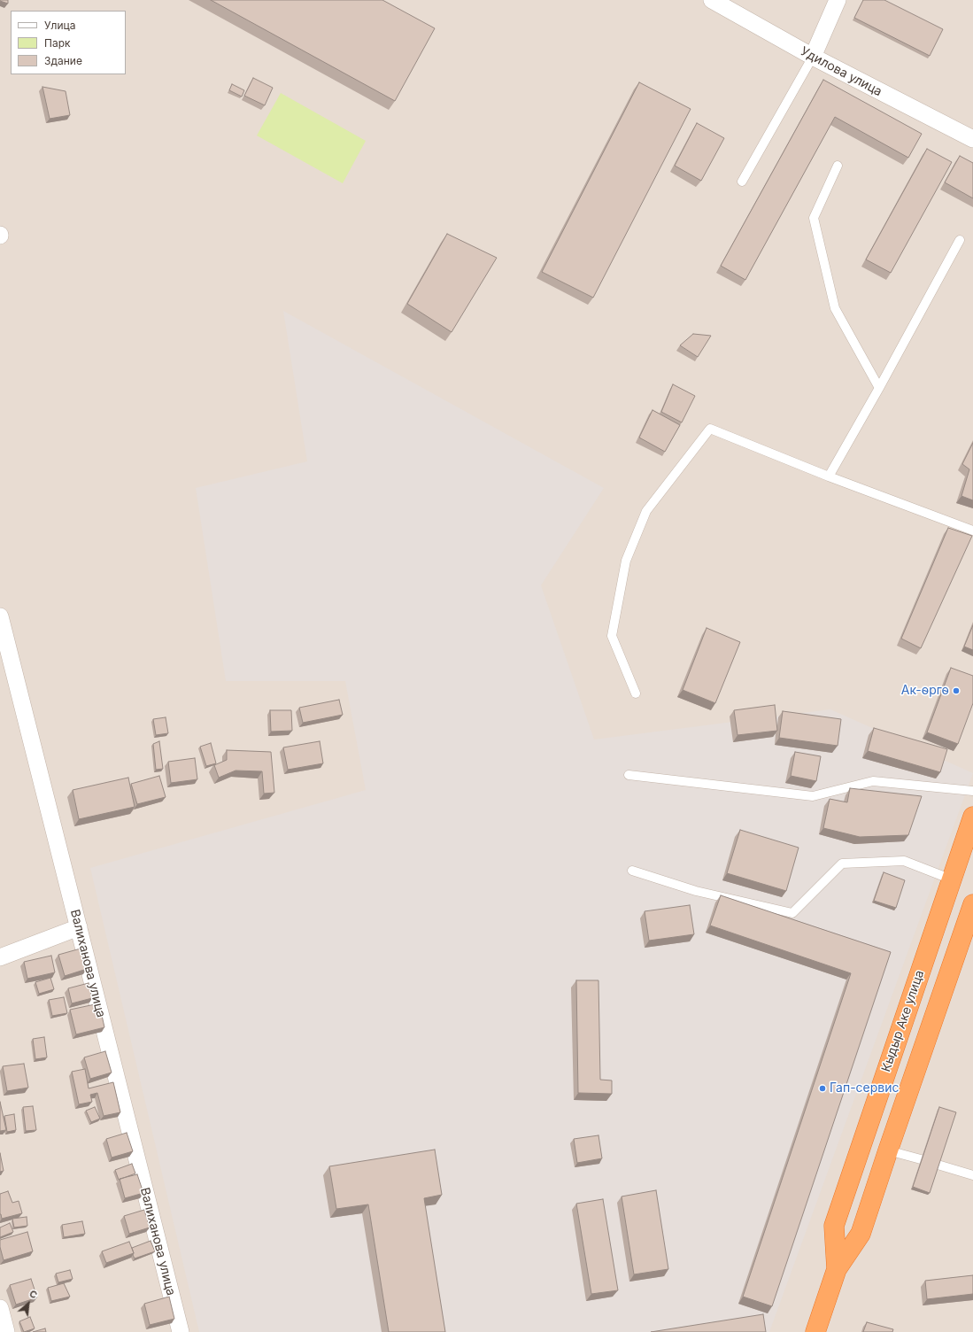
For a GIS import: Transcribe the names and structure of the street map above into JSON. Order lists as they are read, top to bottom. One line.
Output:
{"streets":{"highway":["Кыдыр Аке улица"],"street":["Удилова улица","Валиханова улица"]},"places":["Ак-өргө","Гап-сервис"],"legend":["Улица","Парк","Здание"],"north":"top right"}
